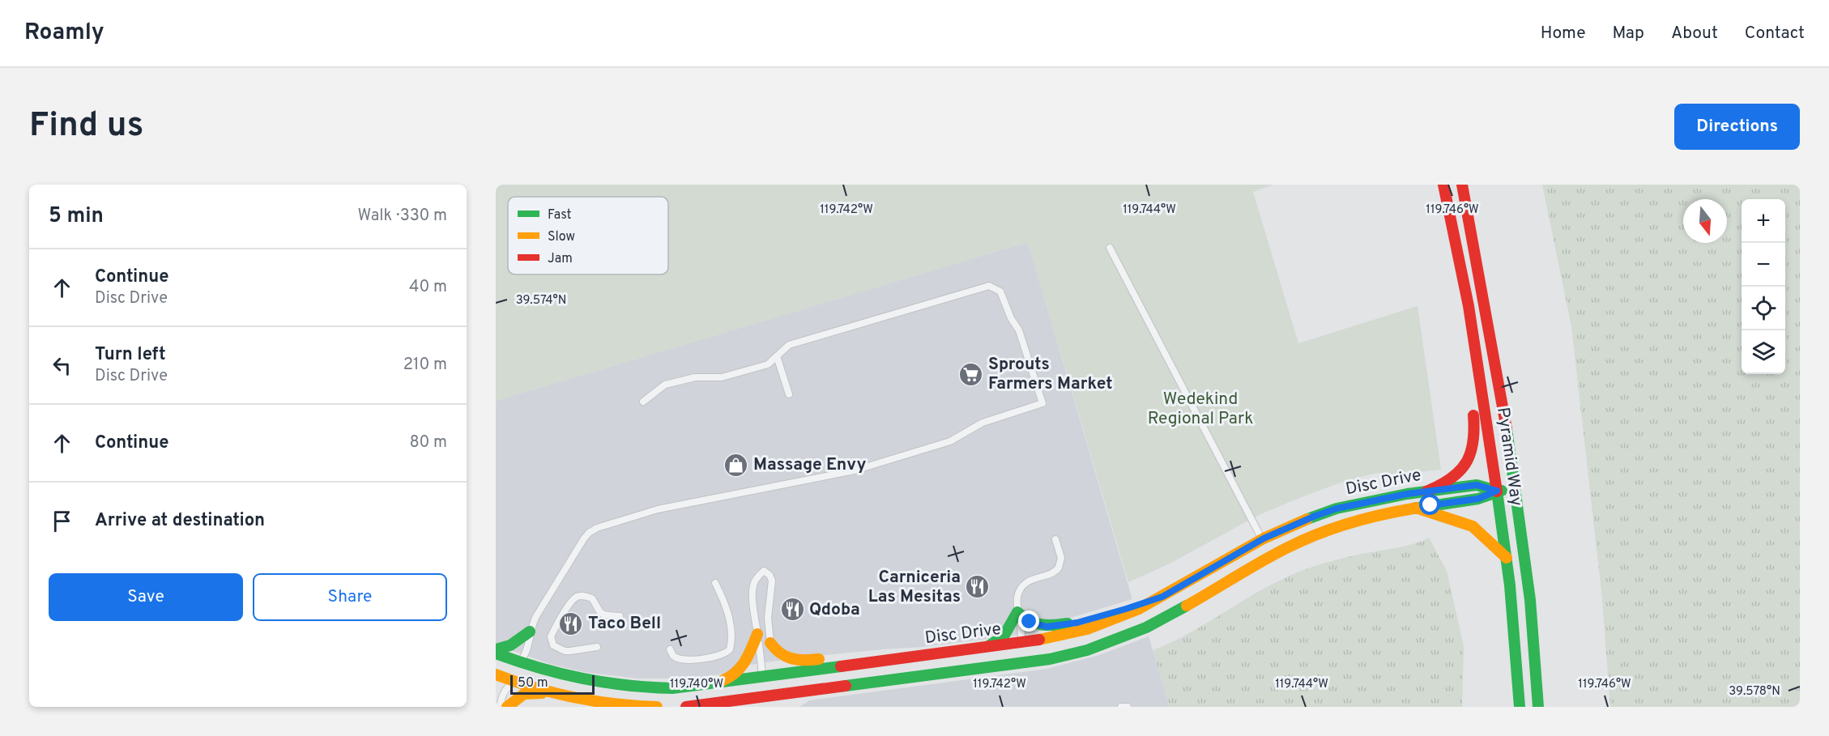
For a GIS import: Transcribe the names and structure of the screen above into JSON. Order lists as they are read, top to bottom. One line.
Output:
{"streets":{"main road":["Pyramid Way","Disc Drive"]},"crossings":[["Pyramid Way","Disc Drive"]],"parks":["Wedekind Regional Park"],"places":{"supermarket":["Sprouts Farmers Market"],"shop":["Massage Envy"],"restaurant":["Carniceria Las Mesitas","Qdoba","Taco Bell"]},"legend":["Fast","Slow","Jam"],"scale_bar":"50 m","north":"bottom","page":{"header":"Roamly","nav":["Home","Map","About","Contact"],"buttons":["Directions",["Save","Share"]],"title":"Find us","heading":["5 min","Walk · 330 m"],"map_buttons":["+","−"],"list":[["Continue","Disc Drive","40 m"],["Turn left","Disc Drive","210 m"],["Continue","80 m"],"Arrive at destination"],"scale":"50 m"},"coordinates":["119.742°W","119.744°W","119.746°W","39.574°N","119.740°W","39.578°N"]}
